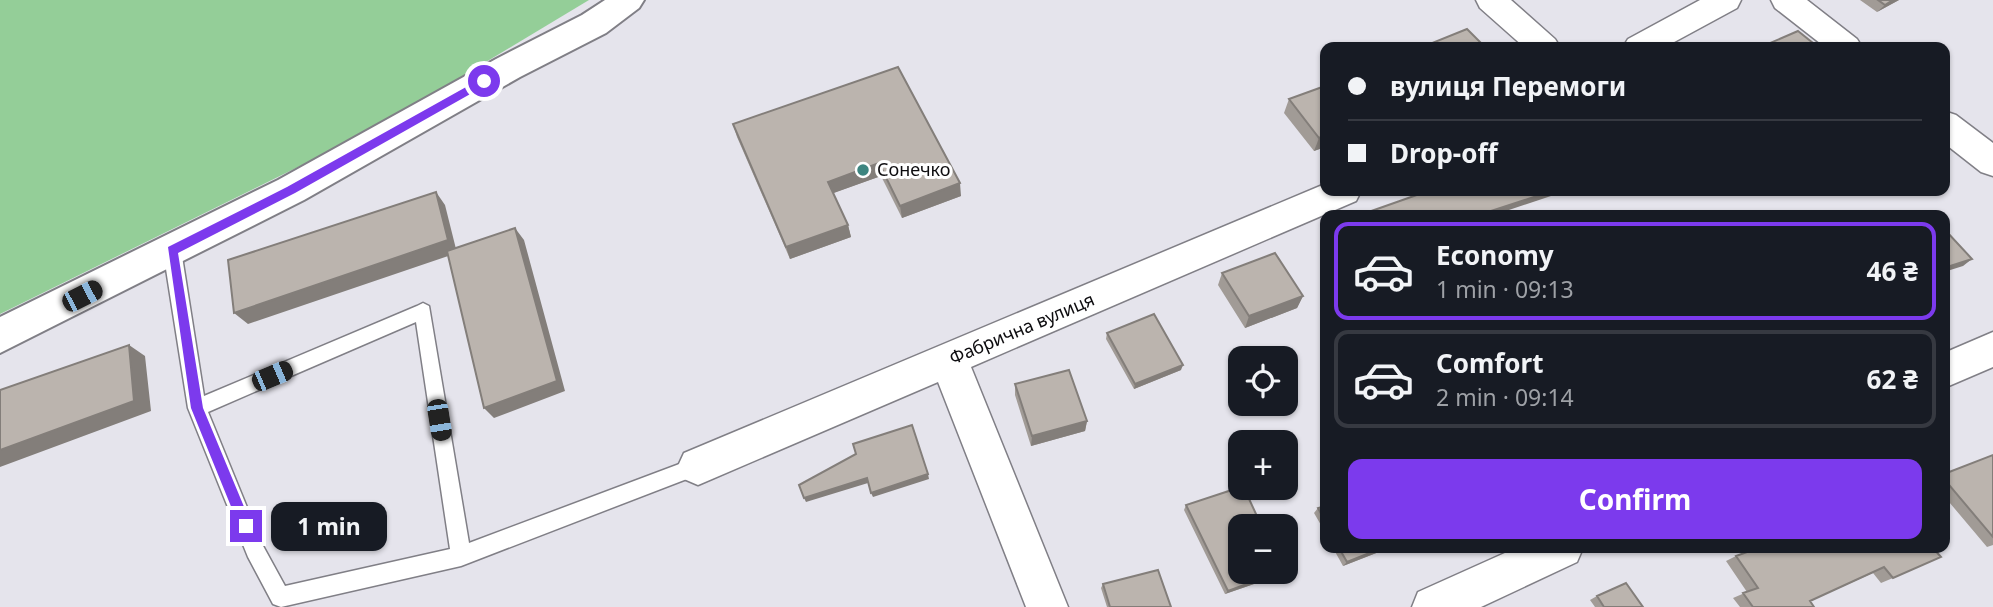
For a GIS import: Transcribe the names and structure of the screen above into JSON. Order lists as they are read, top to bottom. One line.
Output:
{"streets":{"street":["Фабрична вулиця"]},"places":["Сонечко"],"page":{"banner":["вулиця Перемоги","Drop-off"],"list":[{"name":"Economy","note":"1 min · 09:13","value":"46 ₴"},{"name":"Comfort","note":"2 min · 09:14","value":"62 ₴"}],"map_buttons":["+","−"],"buttons":"Confirm","bubble":"1 min"}}
